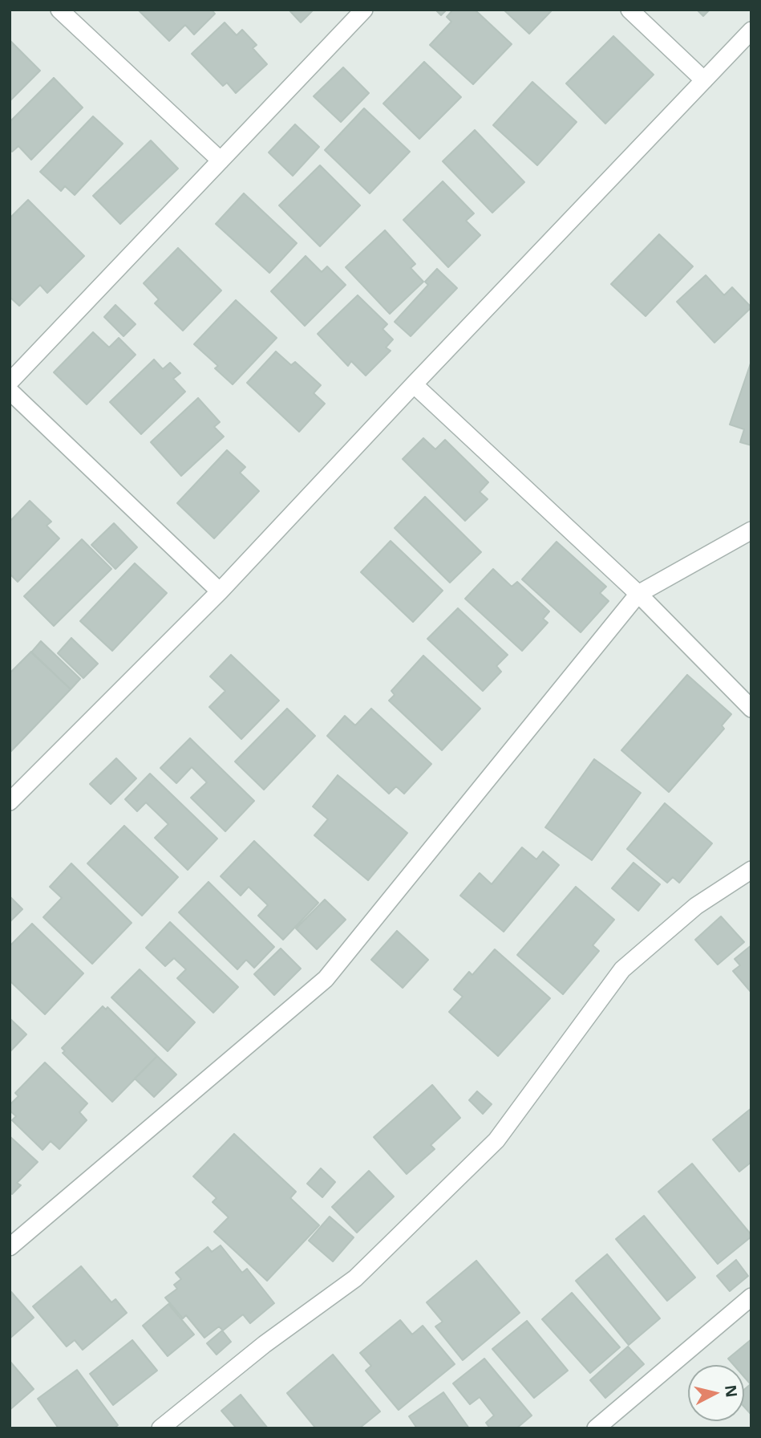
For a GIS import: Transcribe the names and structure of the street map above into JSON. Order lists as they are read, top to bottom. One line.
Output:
{"north":"right"}
